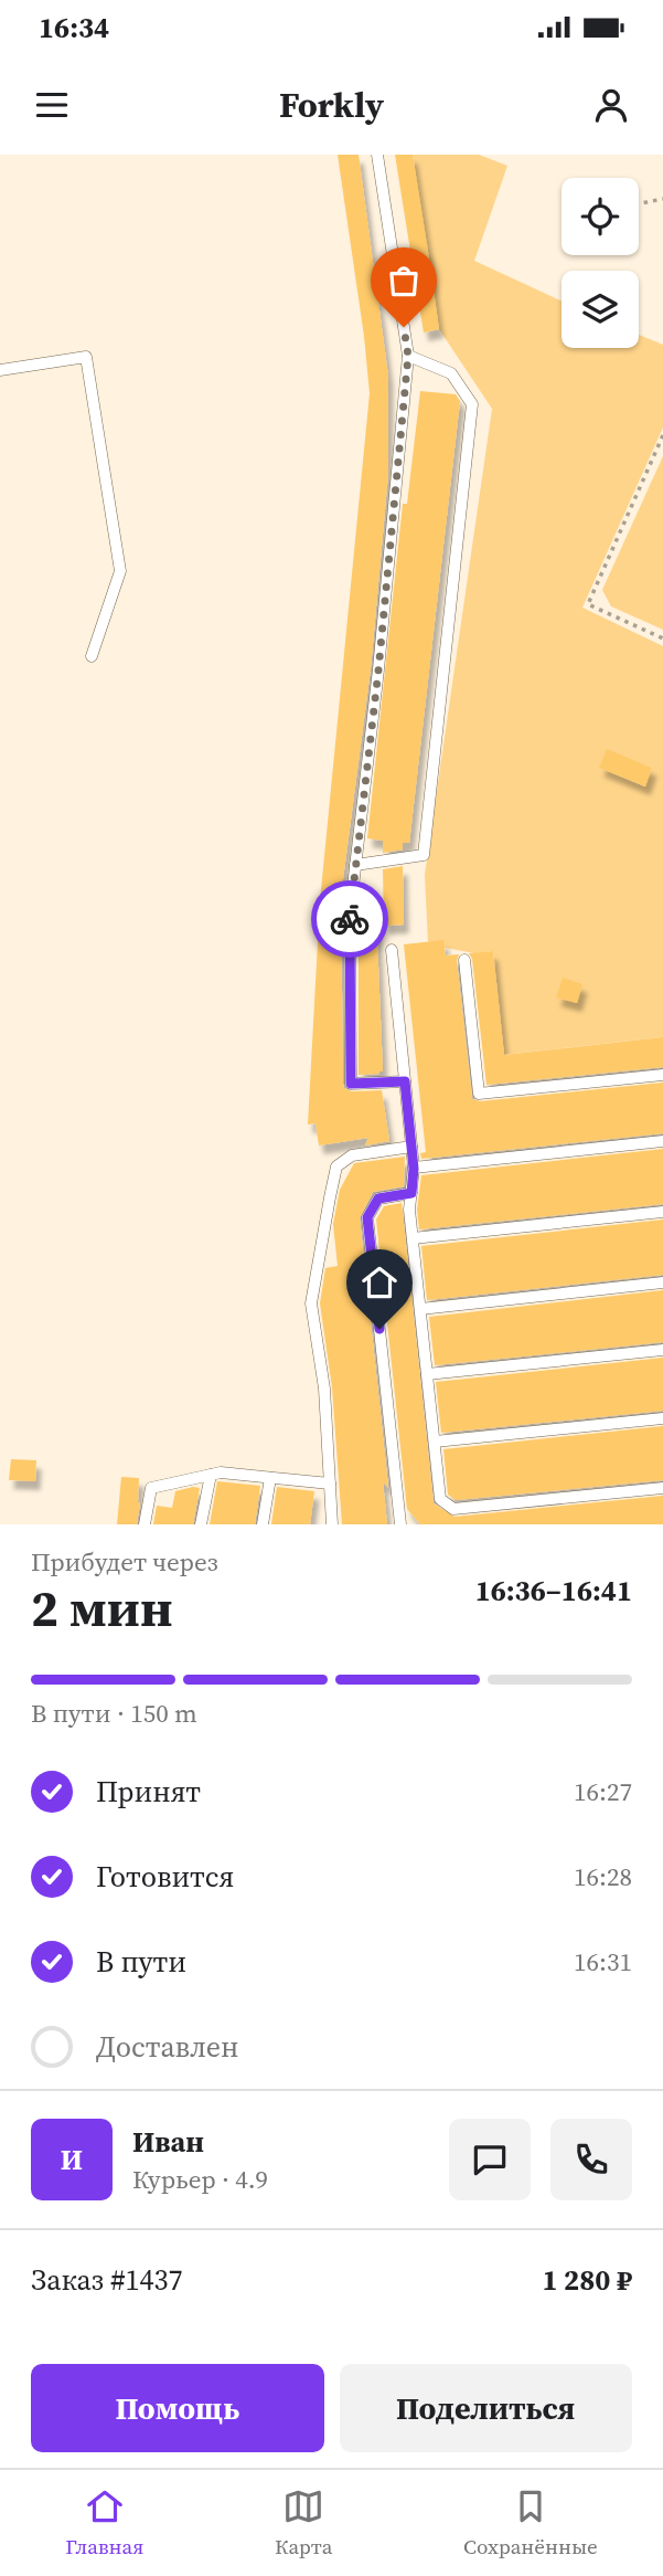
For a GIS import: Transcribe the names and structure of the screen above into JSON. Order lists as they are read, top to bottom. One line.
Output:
{"page":{"status":"16:34","header":"Forkly","heading":["2 мин","Прибудет через","16:36–16:41"],"panel":["Иван","Курьер · 4.9","Заказ #1437","1 280 ₽"],"bar":"В пути · 150 m","list":[["Принят","16:27"],["Готовится","16:28"],["В пути","16:31"],"Доставлен"],"round":"И","buttons":["Помощь","Поделиться"],"tabs":["Главная","Карта","Сохранённые"]}}
